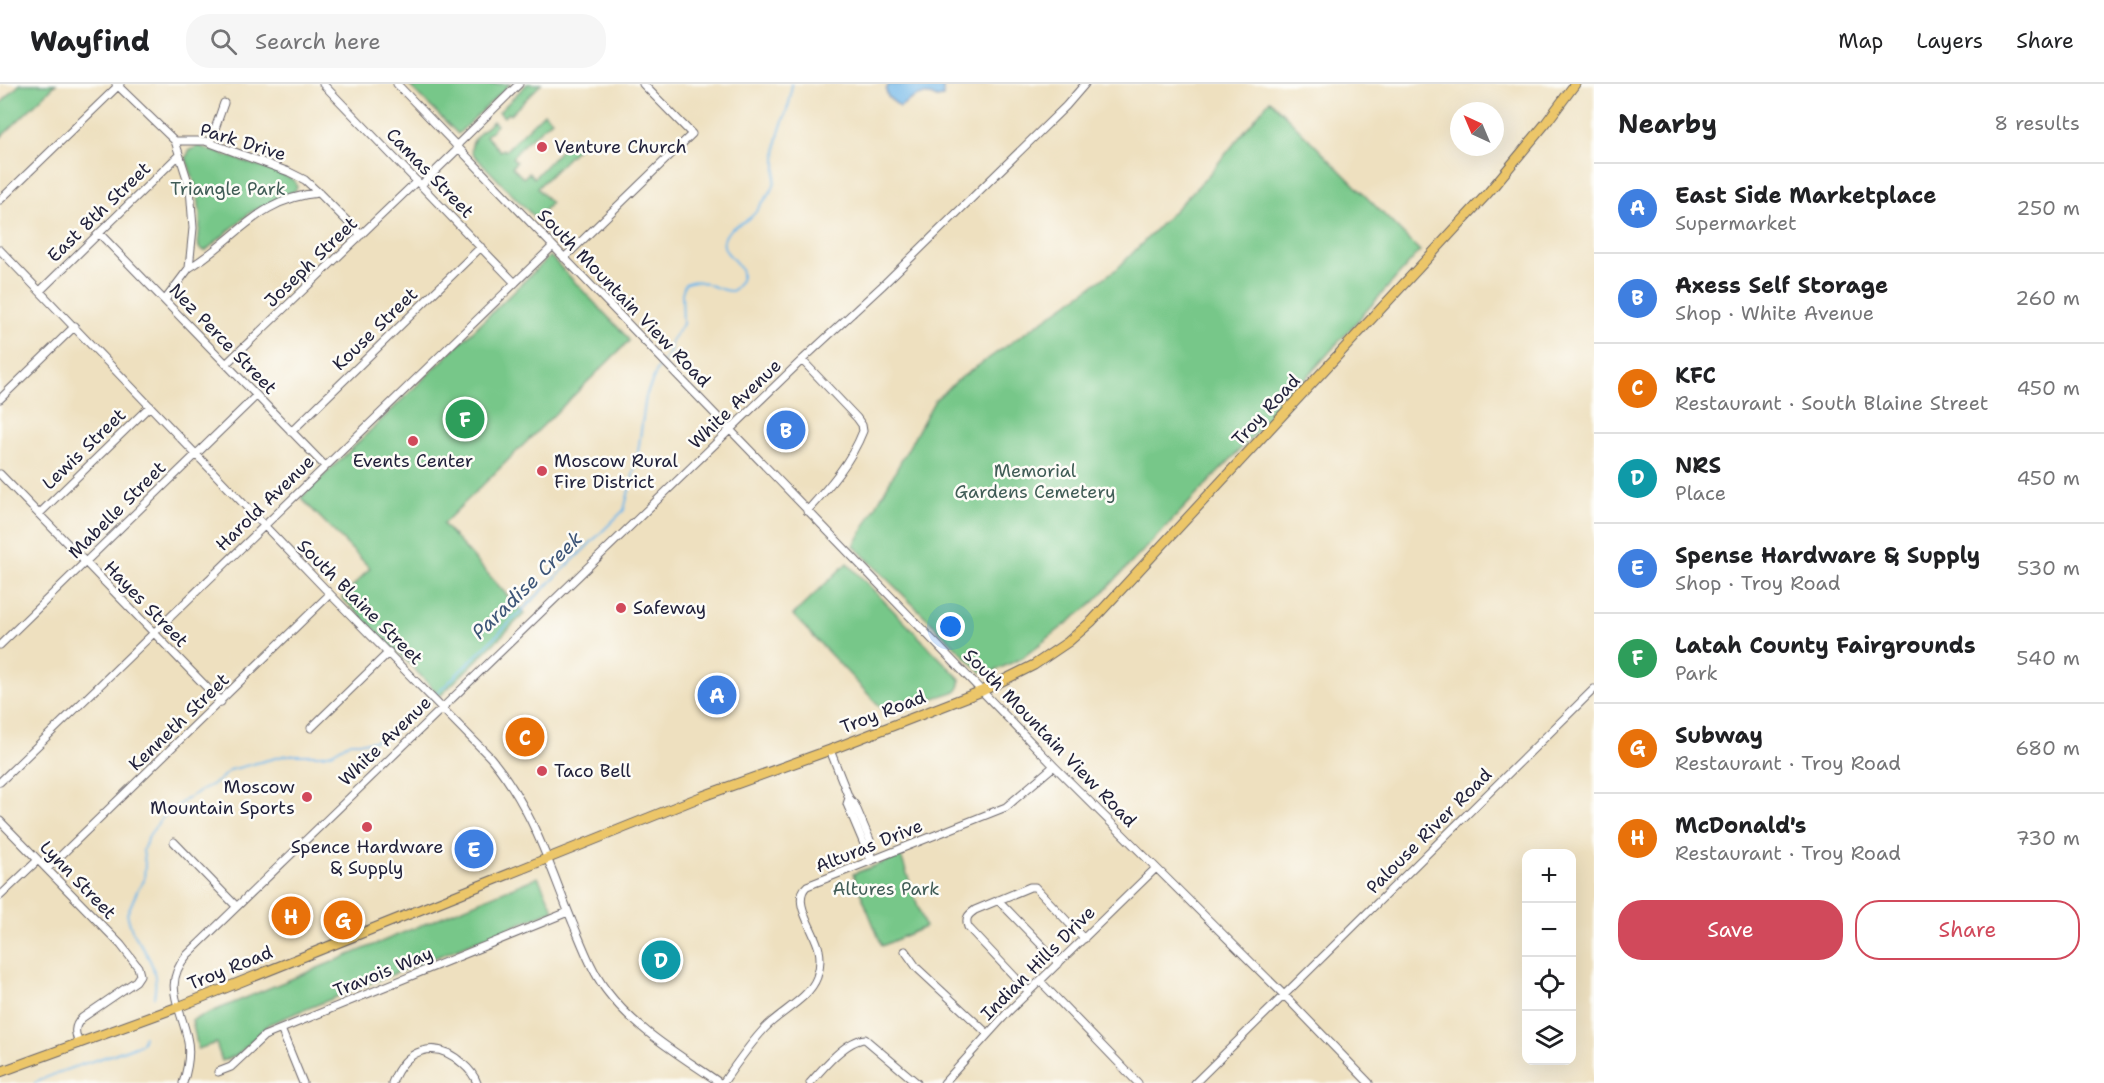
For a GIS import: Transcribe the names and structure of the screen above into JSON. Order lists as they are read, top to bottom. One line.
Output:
{"streets":{"main road":["Troy Road"],"street":["Park Drive","Camas Street","East 8th Street","Joseph Street","South Mountain View Road","Kouse Street","Nez Perce Street","White Avenue","Lewis Street","Harold Avenue","Mabelle Street","South Blaine Street","Hayes Street","Kenneth Street","Palouse River Road","Alturas Drive","Lynn Street","Indian Hills Drive","Travois Way"]},"crossings":[["Park Drive","Joseph Street"],["Camas Street","Joseph Street"],["Camas Street","Kouse Street"],["Camas Street","Harold Avenue"],["East 8th Street","Nez Perce Street"],["East 8th Street","South Blaine Street"],["Joseph Street","South Mountain View Road"],["Joseph Street","Nez Perce Street"],["South Mountain View Road","White Avenue"],["South Mountain View Road","Troy Road"],["South Mountain View Road","Harold Avenue"],["South Mountain View Road","Palouse River Road"],["South Mountain View Road","Alturas Drive"],["South Mountain View Road","Indian Hills Drive"],["Kouse Street","Nez Perce Street"],["Nez Perce Street","Harold Avenue"],["Nez Perce Street","Mabelle Street"],["White Avenue","Troy Road"],["White Avenue","South Blaine Street"],["Troy Road","South Blaine Street"],["Troy Road","Lynn Street"],["Lewis Street","South Blaine Street"],["Lewis Street","Hayes Street"],["Harold Avenue","South Blaine Street"],["Harold Avenue","Hayes Street"],["Mabelle Street","South Blaine Street"],["Mabelle Street","Hayes Street"],["South Blaine Street","Kenneth Street"],["South Blaine Street","Alturas Drive"],["South Blaine Street","Travois Way"],["Hayes Street","Kenneth Street"],["Kenneth Street","Lynn Street"]],"water":["Paradise Creek"],"parks":["Triangle Park","Memorial Gardens Cemetery","Altures Park"],"places":["Venture Church","Events Center","Moscow Rural Fire District","Safeway","Taco Bell","Moscow Mountain Sports","Spence Hardware & Supply"],"north":"top left","page":{"header":"Wayfind","search":"Search here","nav":["Map","Layers","Share"],"heading":["Nearby","8 results"],"list":[{"mark":"A","name":"East Side Marketplace","note":"Supermarket","value":"250 m"},{"mark":"B","name":"Axess Self Storage","note":"Shop · White Avenue","value":"260 m"},{"mark":"C","name":"KFC","note":"Restaurant · South Blaine Street","value":"450 m"},{"mark":"D","name":"NRS","note":"Place","value":"450 m"},{"mark":"E","name":"Spense Hardware & Supply","note":"Shop · Troy Road","value":"530 m"},{"mark":"F","name":"Latah County Fairgrounds","note":"Park","value":"540 m"},{"mark":"G","name":"Subway","note":"Restaurant · Troy Road","value":"680 m"},{"mark":"H","name":"McDonald's","note":"Restaurant · Troy Road","value":"730 m"}],"pins":["F","B","A","C","E","H","G","D"],"map_buttons":["+","−"],"buttons":["Save","Share"]}}
